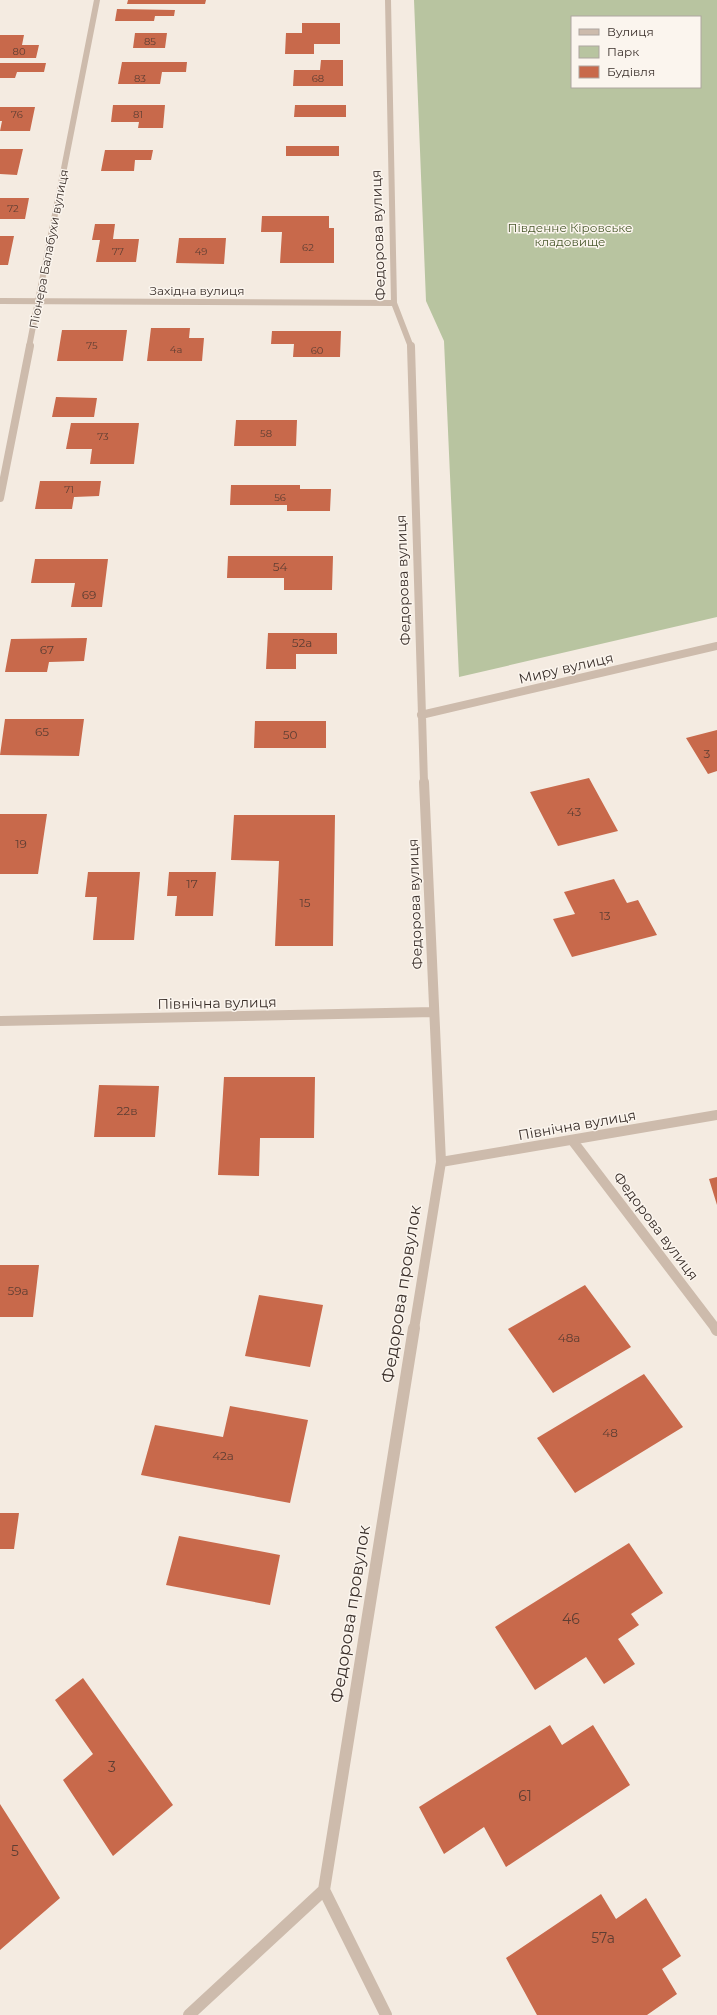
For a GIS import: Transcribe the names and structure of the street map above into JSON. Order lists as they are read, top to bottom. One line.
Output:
{"streets":{"street":["Федорова вулиця","Піонера Балабухи вулиця","Західна вулиця","Миру вулиця","Північна вулиця","Федорова провулок"]},"crossings":[["Федорова вулиця","Західна вулиця"],["Федорова вулиця","Миру вулиця"],["Федорова вулиця","Північна вулиця"],["Федорова вулиця","Федорова провулок"],["Піонера Балабухи вулиця","Західна вулиця"],["Північна вулиця","Федорова провулок"]],"parks":["Південне Кіровське кладовище"],"house_numbers":["85","80","83","68","76","81","72","62","77","49","75","4а","60","58","73","71","56","54","69","52а","67","65","50","3","43","19","17","15","13","22в","59а","48а","48","42а","46","3","61","5","57а"],"legend":["Вулиця","Парк","Будівля"]}
